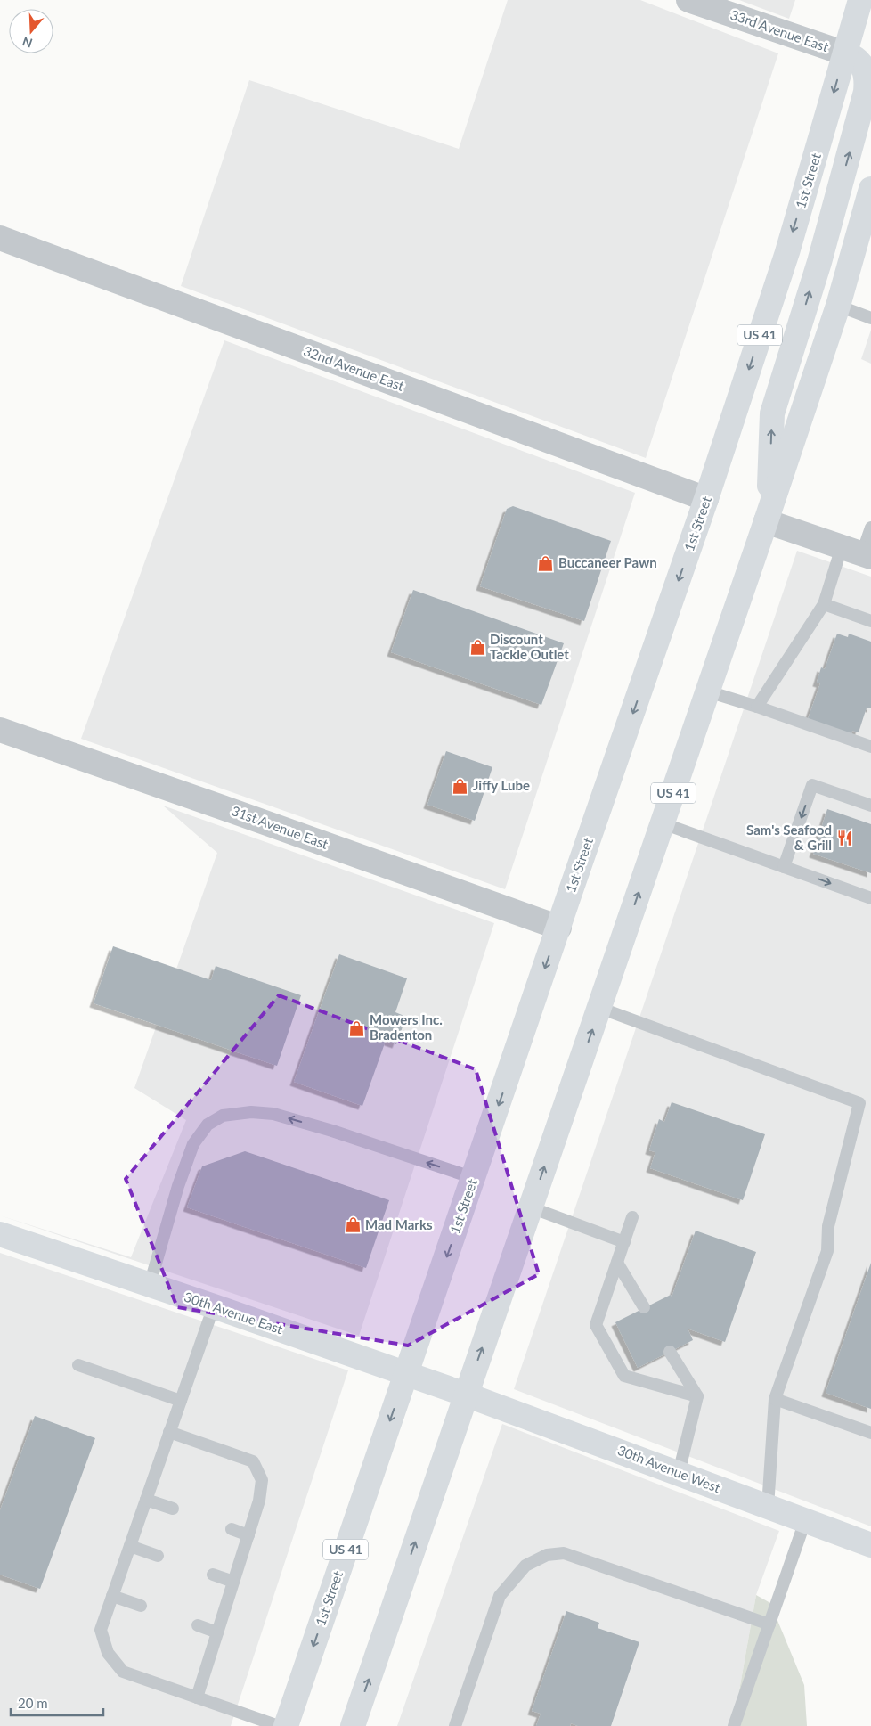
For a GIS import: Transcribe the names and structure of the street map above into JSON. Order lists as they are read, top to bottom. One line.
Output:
{"streets":{"main road":["1st Street","US 41","30th Avenue East","30th Avenue West"],"street":["33rd Avenue East","32nd Avenue East","31st Avenue East"]},"crossings":[["33rd Avenue East","1st Street"],["1st Street","32nd Avenue East"],["1st Street","31st Avenue East"],["1st Street","30th Avenue East"],["US 41","30th Avenue East"],["US 41","30th Avenue West"],["30th Avenue East","30th Avenue West"]],"places":{"shop":["Buccaneer Pawn","Discount Tackle Outlet","Jiffy Lube","Mowers Inc. Bradenton","Mad Marks"],"restaurant":["Sam's Seafood & Grill"]},"scale_bar":"20 m","north":"bottom"}
